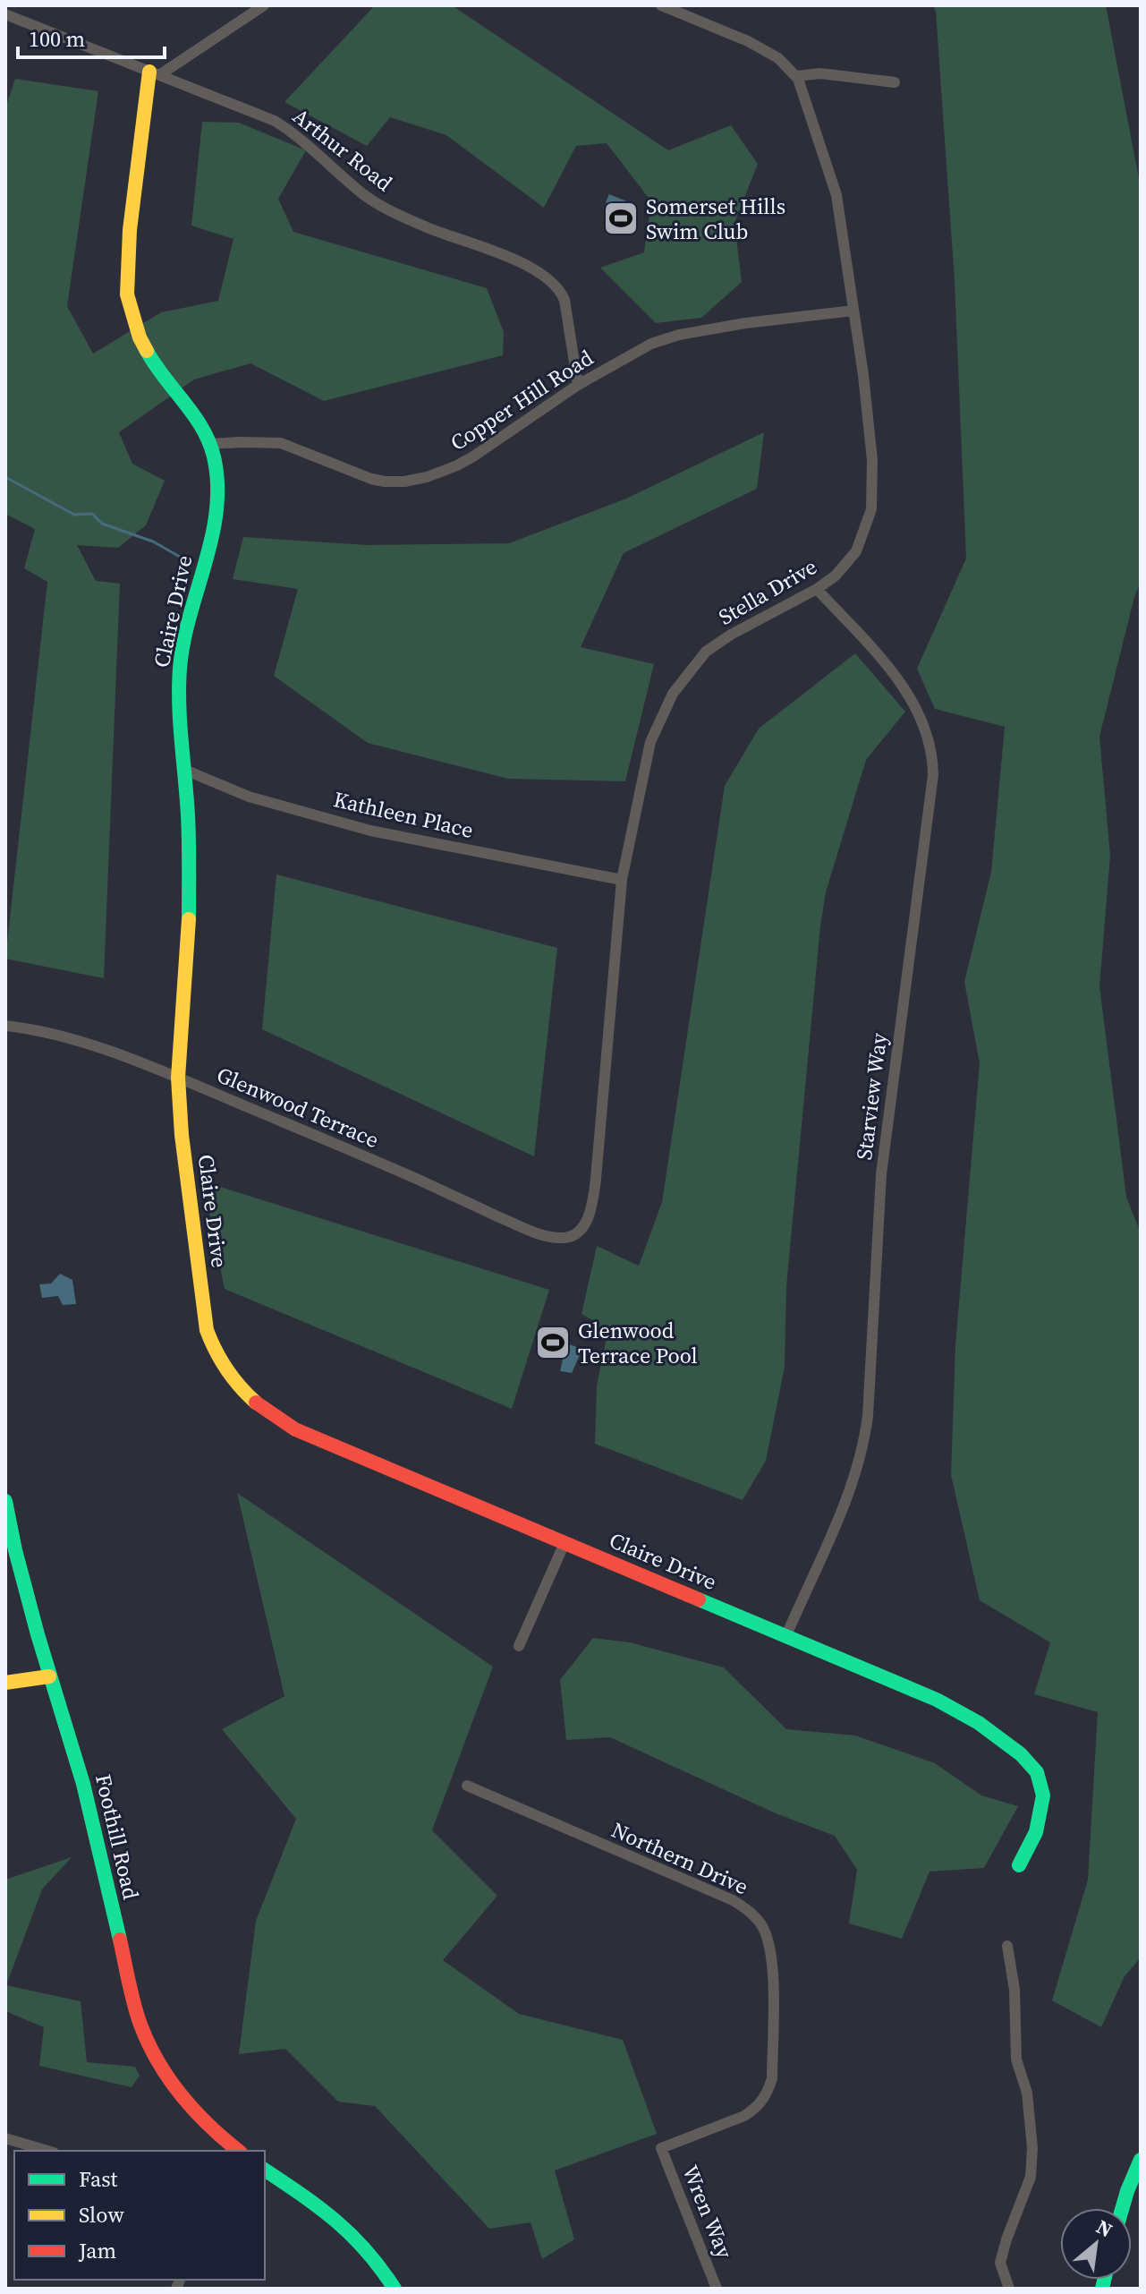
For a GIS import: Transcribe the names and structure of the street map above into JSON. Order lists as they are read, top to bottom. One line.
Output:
{"streets":{"street":["Arthur Road","Copper Hill Road","Stella Drive","Claire Drive","Kathleen Place","Starview Way","Glenwood Terrace","Foothill Road","Northern Drive","Wren Way"]},"crossings":[["Arthur Road","Copper Hill Road"],["Arthur Road","Claire Drive"],["Copper Hill Road","Stella Drive"],["Copper Hill Road","Claire Drive"],["Stella Drive","Kathleen Place"],["Stella Drive","Starview Way"],["Stella Drive","Glenwood Terrace"],["Claire Drive","Kathleen Place"],["Claire Drive","Starview Way"],["Claire Drive","Glenwood Terrace"],["Northern Drive","Wren Way"]],"places":{"sports":["Somerset Hills Swim Club","Glenwood Terrace Pool"]},"legend":["Fast","Slow","Jam"],"scale_bar":"100 m","north":"top right"}
